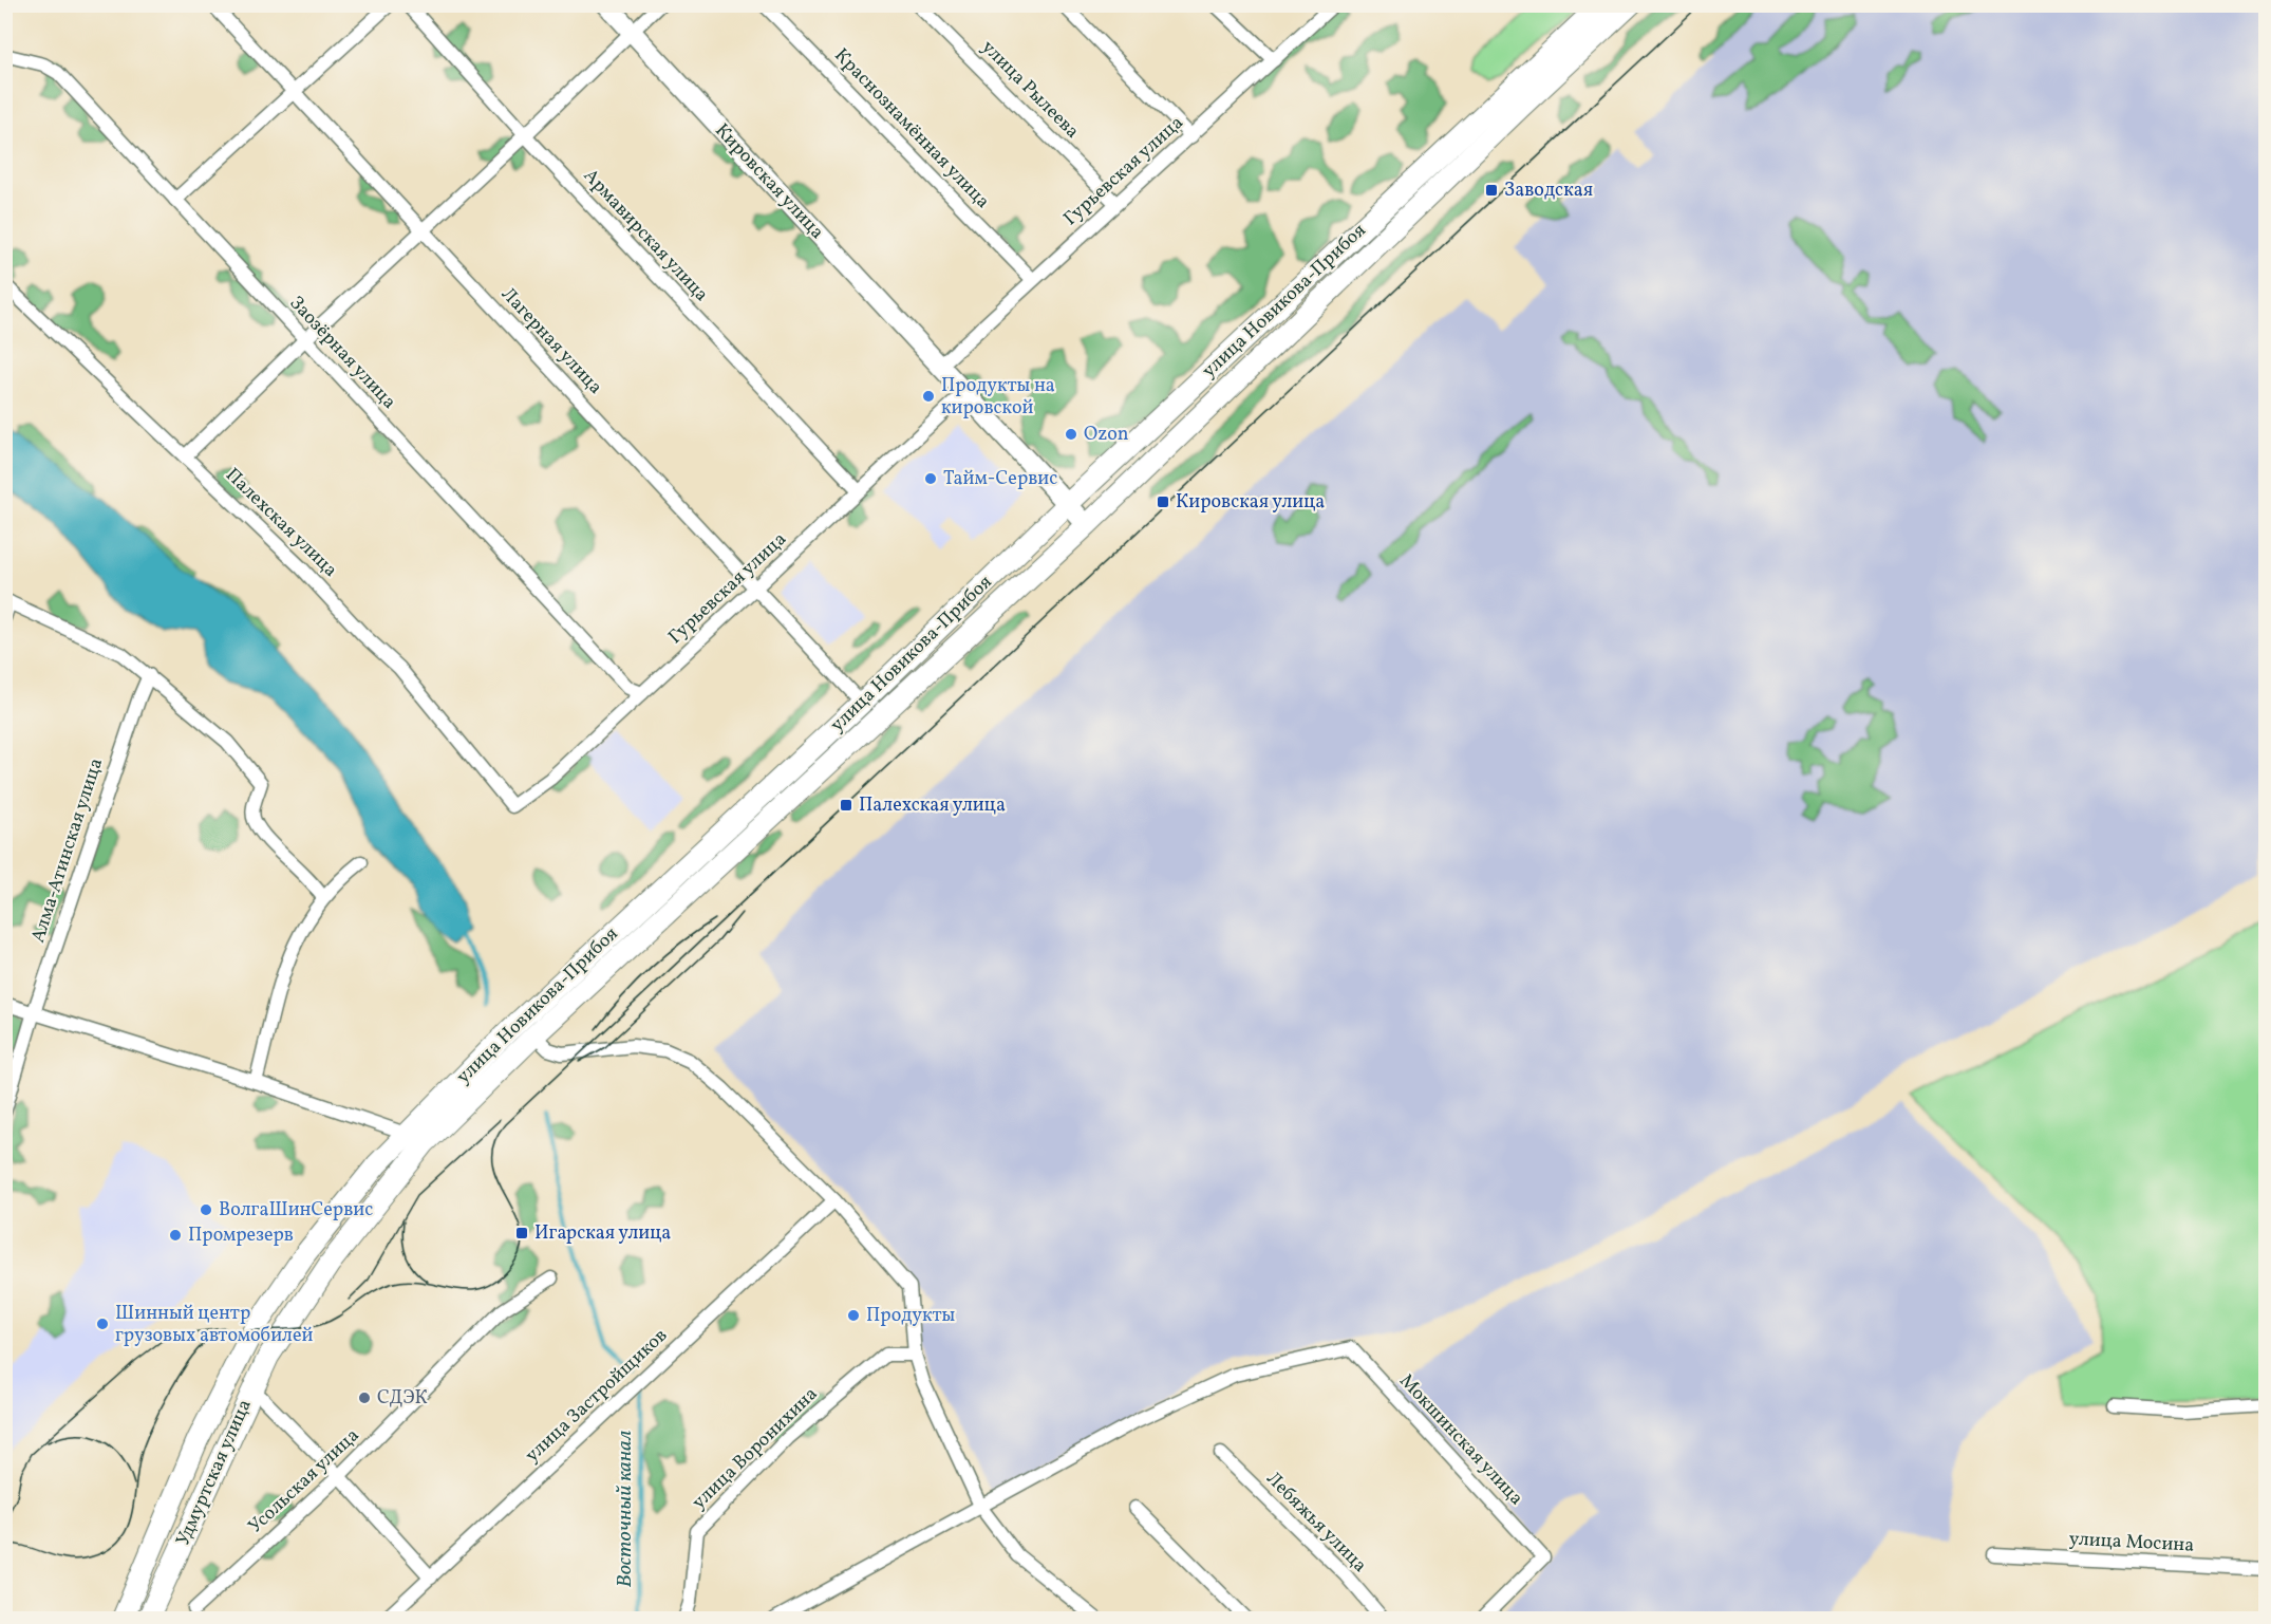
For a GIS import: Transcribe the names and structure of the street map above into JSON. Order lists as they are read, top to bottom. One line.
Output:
{"streets":{"main road":["улица Новикова-Прибоя","Удмуртская улица"],"street":["улица Рылеева","Краснознамённая улица","Гурьевская улица","Кировская улица","Армавирская улица","Лагерная улица","Заозёрная улица","Палехская улица","Алма-Атинская улица","улица Застройщиков","Мокшинская улица","улица Воронихина","Усольская улица","Лебяжья улица","улица Мосина"]},"crossings":[["улица Рылеева","Гурьевская улица"],["Краснознамённая улица","Гурьевская улица"],["Гурьевская улица","Кировская улица"],["Гурьевская улица","Армавирская улица"],["Гурьевская улица","Лагерная улица"],["Гурьевская улица","Заозёрная улица"],["Гурьевская улица","Палехская улица"],["Кировская улица","улица Новикова-Прибоя"],["улица Новикова-Прибоя","Лагерная улица"],["улица Новикова-Прибоя","Удмуртская улица"]],"water":["Восточный канал"],"places":{"transit":["Заводская","Кировская улица","Палехская улица","Игарская улица"],"other":["Продукты на кировской","Ozon","Тайм-Сервис","ВолгаШинСервис","Промрезерв","Продукты","Шинный центр грузовых автомобилей","СДЭК"]}}
